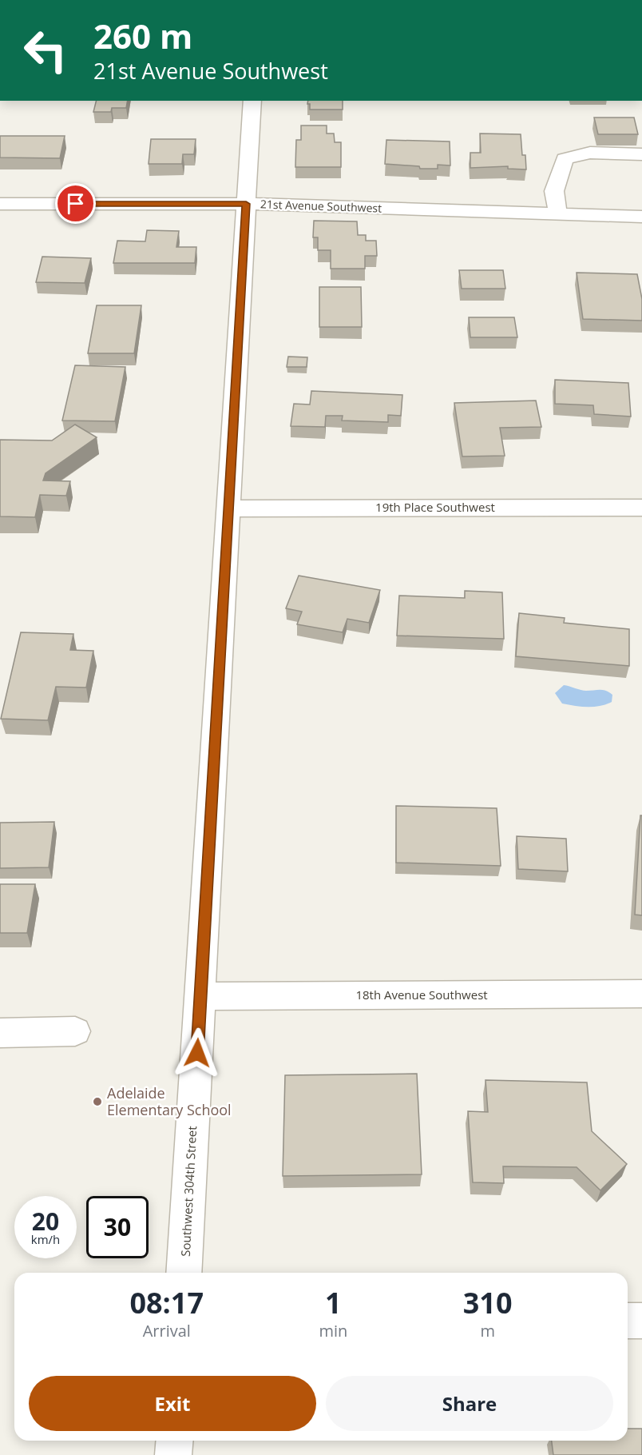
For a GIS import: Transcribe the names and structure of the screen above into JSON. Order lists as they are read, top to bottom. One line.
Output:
{"streets":{"street":["21st Avenue Southwest","19th Place Southwest","18th Avenue Southwest","Southwest 304th Street"]},"crossings":[["21st Avenue Southwest","Southwest 304th Street"],["19th Place Southwest","Southwest 304th Street"],["18th Avenue Southwest","Southwest 304th Street"]],"places":["Adelaide Elementary School"],"page":{"turn":["260 m","21st Avenue Southwest"],"speed":"20 km/h","limit":"30","eta":["08:17","Arrival","1","min","310","m"],"buttons":["Exit","Share"]}}
